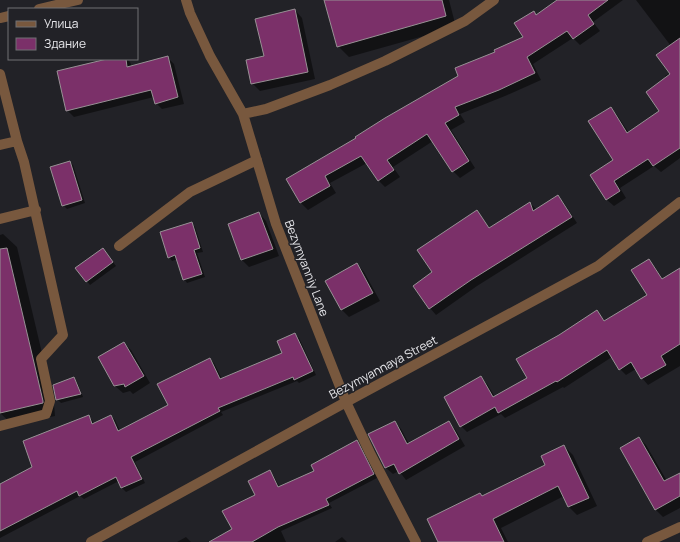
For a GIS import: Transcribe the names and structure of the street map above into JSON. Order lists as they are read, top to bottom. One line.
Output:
{"streets":{"street":["Bezymyanniy Lane","Bezymyannaya Street"]},"crossings":[["Bezymyanniy Lane","Bezymyannaya Street"]],"legend":["Улица","Здание"]}
